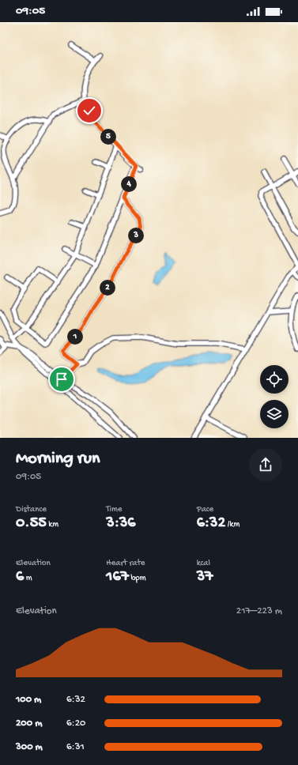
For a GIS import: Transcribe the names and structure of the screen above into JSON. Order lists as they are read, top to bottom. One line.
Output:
{"page":{"status":"09:05","pins":["5","4","3","2","1"],"heading":["Morning run","09:05"],"stats":[["Distance","0.55 km"],["Time","3:36"],["Pace","6:32 /km"],["Elevation","6 m"],["Heart rate","167 bpm"],["kcal","37"]],"chart":["Elevation","217–223 m"],"list":[{"name":"100 m","note":"6:32"},{"name":"200 m","note":"6:20"},{"name":"300 m","note":"6:31"}]}}
